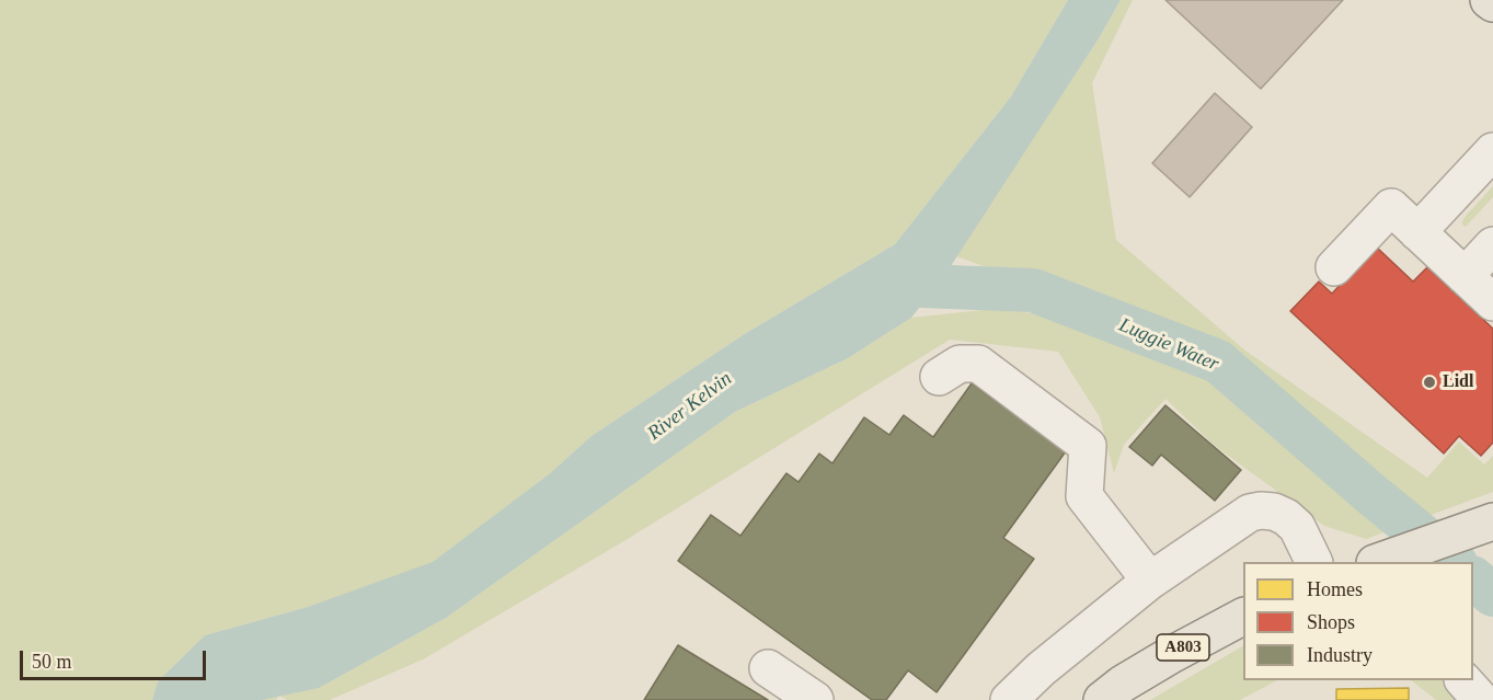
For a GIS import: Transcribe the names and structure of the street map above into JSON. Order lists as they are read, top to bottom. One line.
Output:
{"streets":{"main road":["A803"]},"water":["Luggie Water","River Kelvin"],"places":["Lidl"],"legend":["Homes","Shops","Industry"],"scale_bar":"50 m"}
